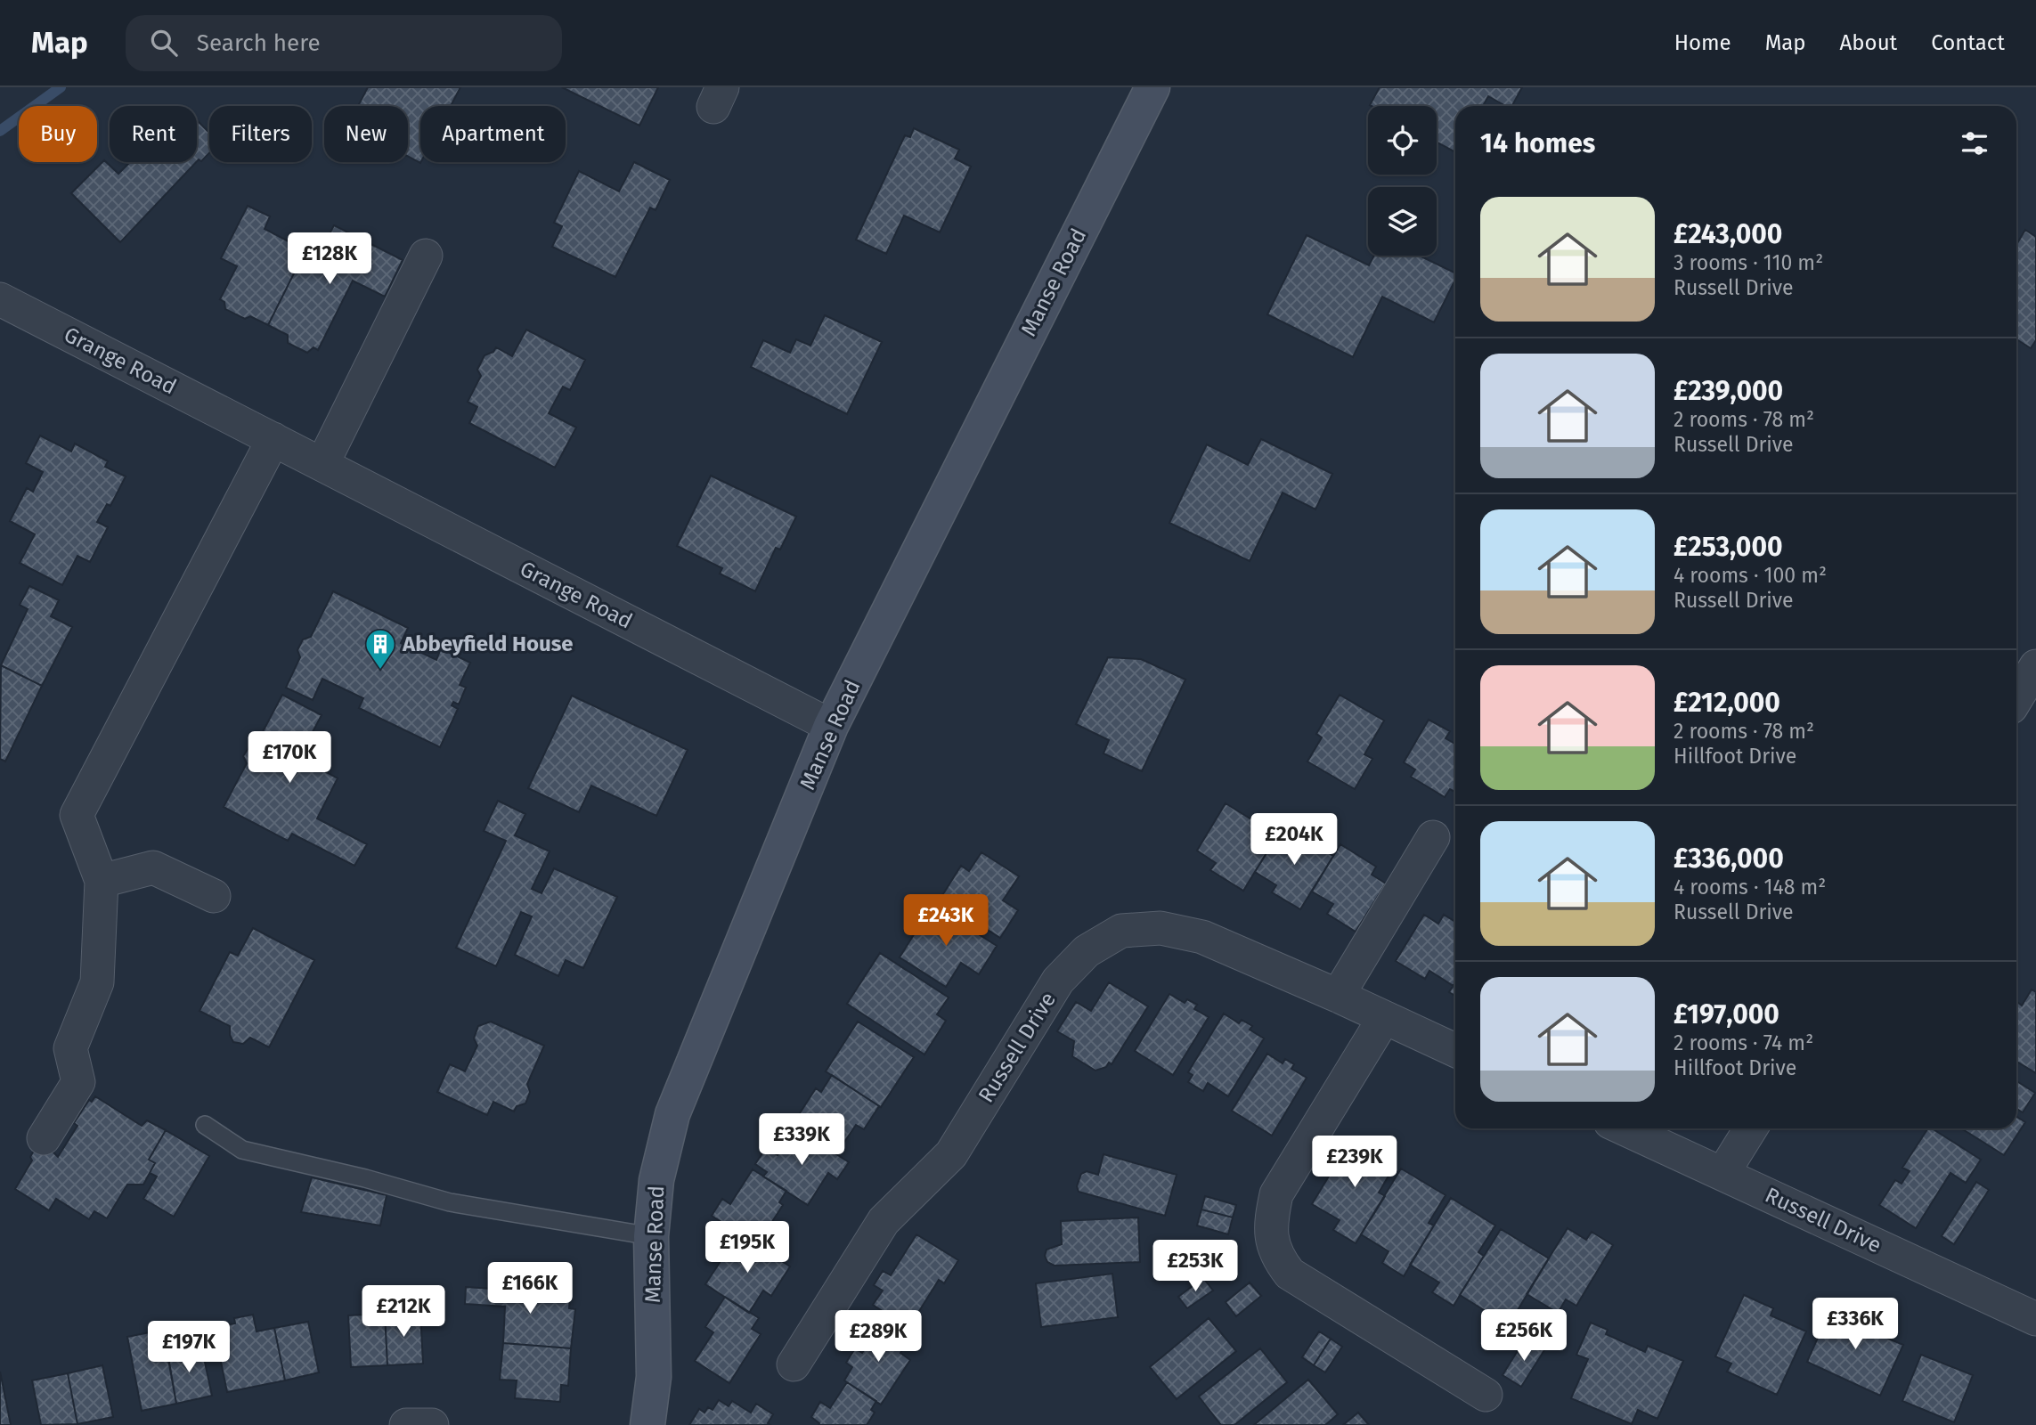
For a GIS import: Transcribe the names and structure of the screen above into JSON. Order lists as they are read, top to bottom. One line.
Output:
{"streets":{"street":["Manse Road","Grange Road","Russell Drive"]},"crossings":[["Manse Road","Grange Road"]],"places":{"building":["Abbeyfield House"]},"page":{"header":"Map","search":"Search here","nav":["Home","Map","About","Contact"],"chip":["Buy","Rent","Filters","New","Apartment"],"heading":"14 homes","list":[{"name":"£243,000","note":"3 rooms · 110 m² · Russell Drive"},{"name":"£239,000","note":"2 rooms · 78 m² · Russell Drive"},{"name":"£253,000","note":"4 rooms · 100 m² · Russell Drive"},{"name":"£212,000","note":"2 rooms · 78 m² · Hillfoot Drive"},{"name":"£336,000","note":"4 rooms · 148 m² · Russell Drive"},{"name":"£197,000","note":"2 rooms · 74 m² · Hillfoot Drive"}],"price":["£128K","£170K","£204K","£243K","£339K","£239K","£195K","£253K","£166K","£212K","£336K","£256K","£289K","£197K"]}}
